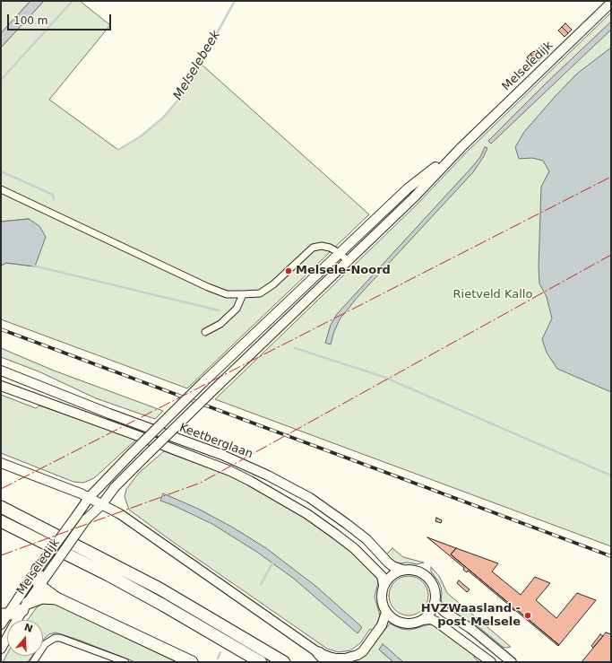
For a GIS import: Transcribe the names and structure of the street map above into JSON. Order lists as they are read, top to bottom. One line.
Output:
{"streets":{"main road":["Melseledijk","Keetberglaan"]},"water":["Melselebeek"],"parks":["Rietveld Kallo"],"places":["Melsele-Noord","HVZWaasland - post Melsele"],"scale_bar":"100 m","north":"top"}
